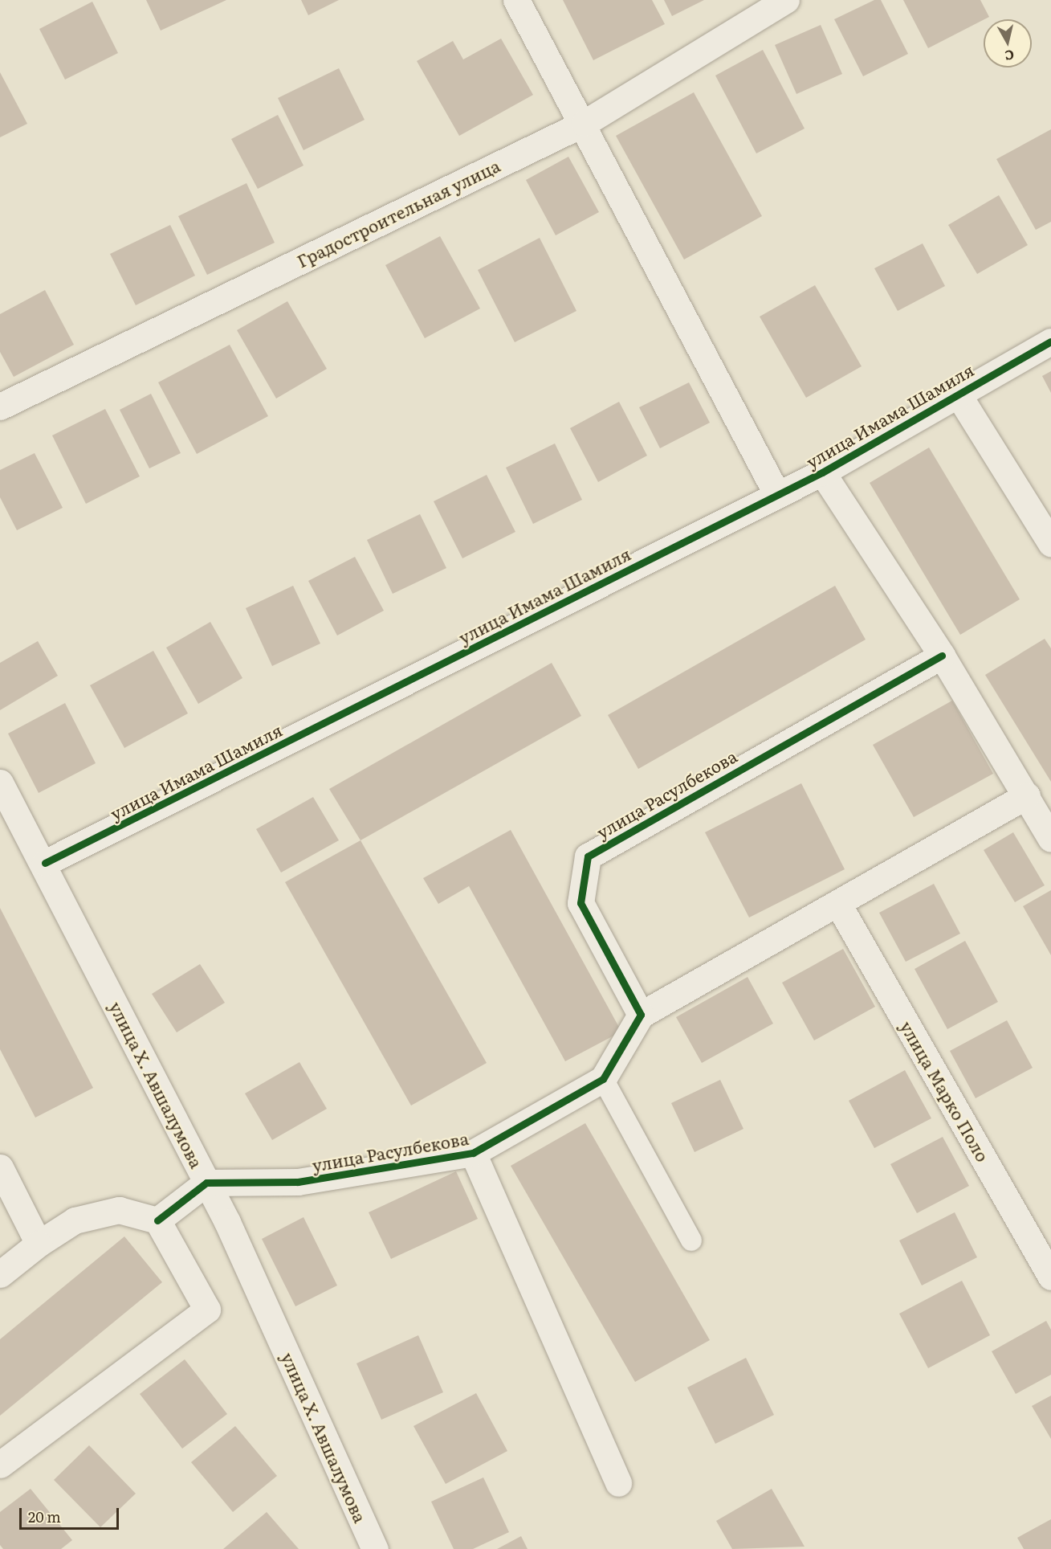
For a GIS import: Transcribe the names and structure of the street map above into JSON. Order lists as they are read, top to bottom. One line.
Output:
{"streets":{"street":["Градостроительная улица","улица Имама Шамиля","улица Расулбекова","улица Х. Авшалумова","улица Марко Поло"]},"crossings":[["улица Имама Шамиля","улица Х. Авшалумова"],["улица Расулбекова","улица Х. Авшалумова"]],"scale_bar":"20 m","north":"bottom"}
